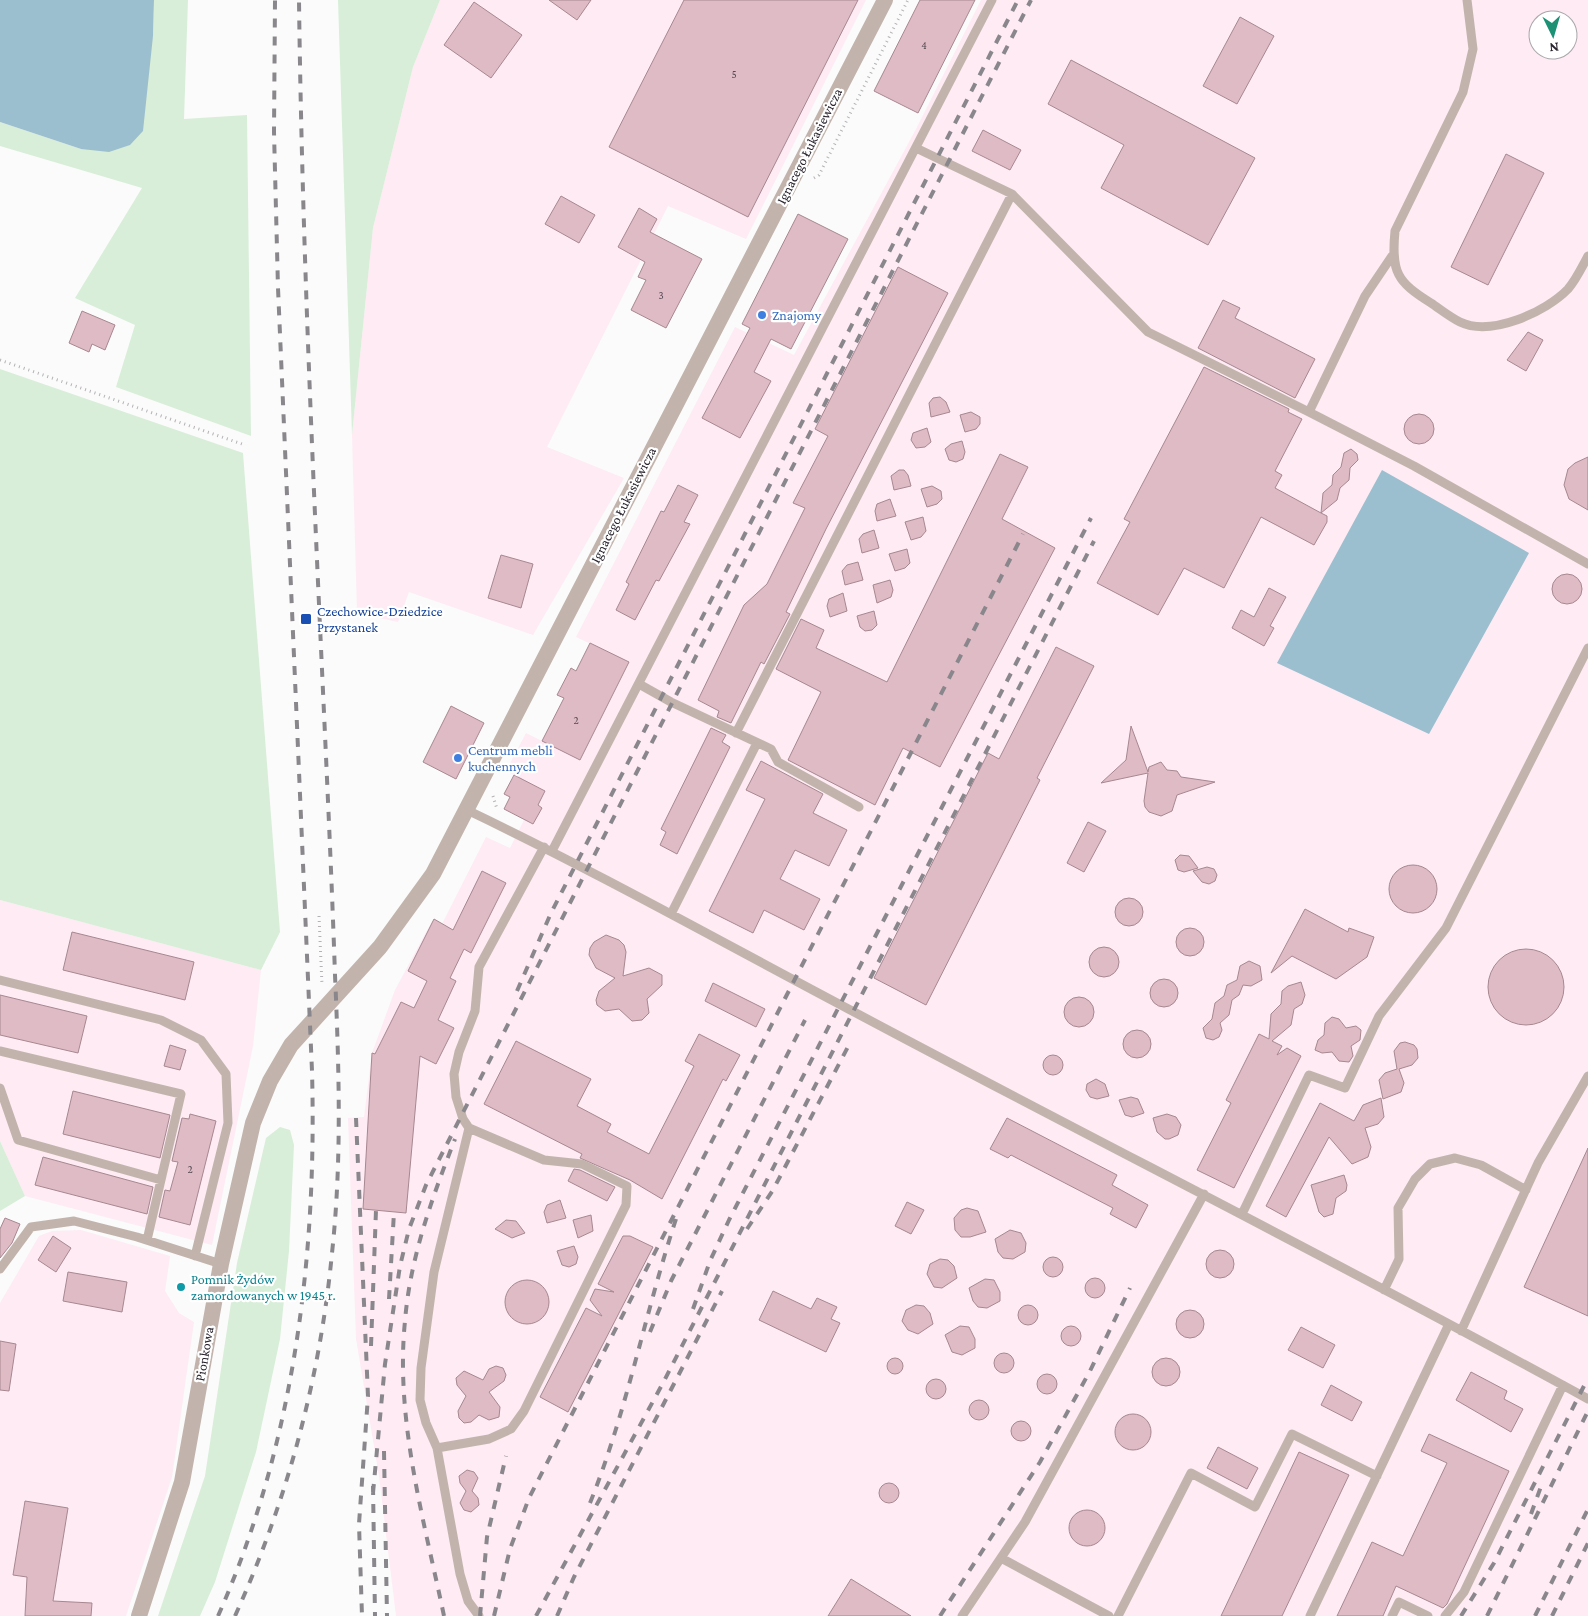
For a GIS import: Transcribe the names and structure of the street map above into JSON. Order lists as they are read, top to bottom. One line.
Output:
{"streets":{"street":["Ignacego Łukasiewicza","Pionkowa"]},"crossings":[["Ignacego Łukasiewicza","Pionkowa"]],"places":{"other":["Znajomy","Centrum mebli kuchennych","Pomnik Żydów zamordowanych w 1945 r."],"transit":["Czechowice-Dziedzice Przystanek"]},"house_numbers":["4","5","3","2","2"],"north":"bottom"}
